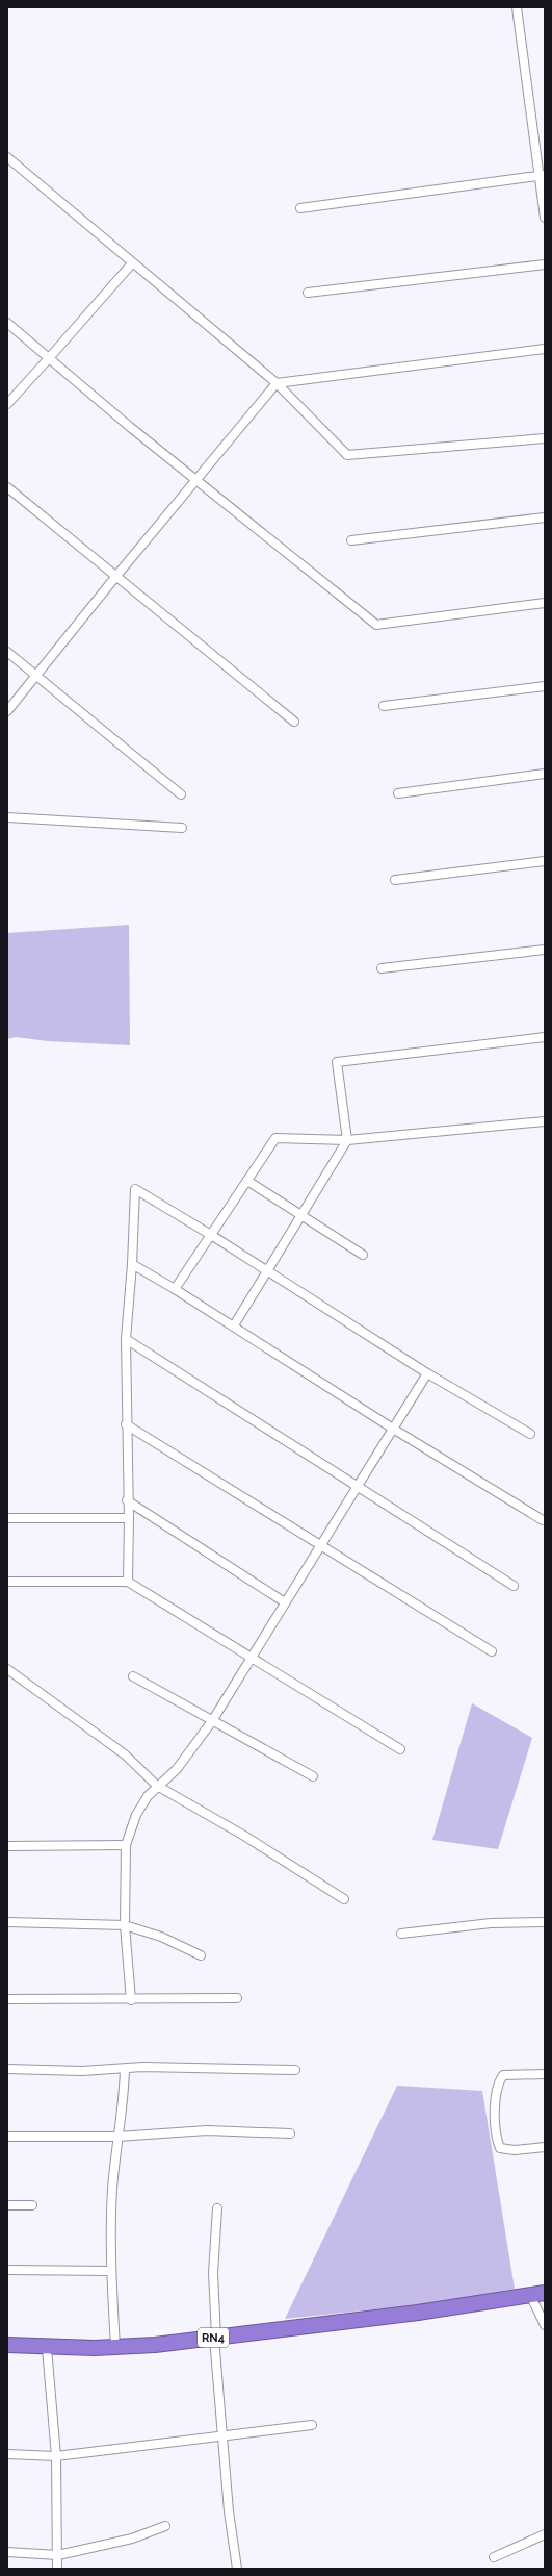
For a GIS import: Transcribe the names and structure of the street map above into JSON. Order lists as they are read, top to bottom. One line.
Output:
{"streets":{"highway":["RN4"]}}
